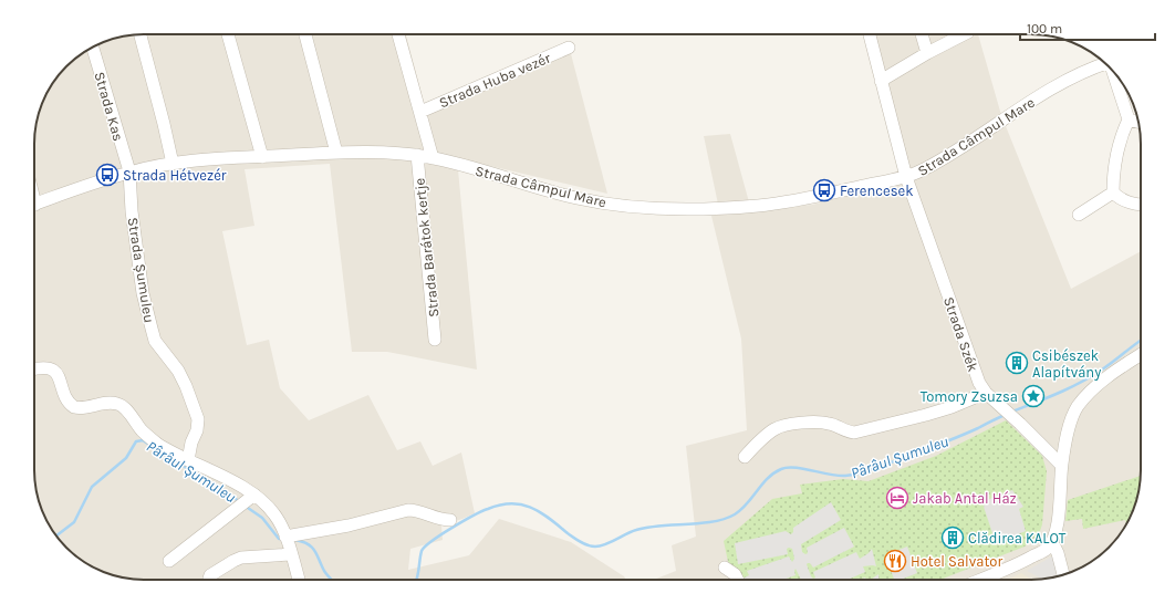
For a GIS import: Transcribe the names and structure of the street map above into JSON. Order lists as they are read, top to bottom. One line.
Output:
{"streets":{"street":["Strada Huba vezér","Strada Kas","Strada Câmpul Mare","Strada Barátok kertje","Strada Șumuleu","Strada Szék"]},"crossings":[["Strada Huba vezér","Strada Câmpul Mare"],["Strada Kas","Strada Câmpul Mare"],["Strada Kas","Strada Șumuleu"],["Strada Câmpul Mare","Strada Barátok kertje"],["Strada Câmpul Mare","Strada Șumuleu"],["Strada Câmpul Mare","Strada Szék"]],"water":["Pârâul Șumuleu"],"places":{"bus stop":["Strada Hétvezér","Ferencesek"],"building":["Csibészek Alapítvány","Clădirea KALOT"],"place":["Tomory Zsuzsa"],"hotel":["Jakab Antal Ház"],"restaurant":["Hotel Salvator"]},"scale_bar":"100 m"}
